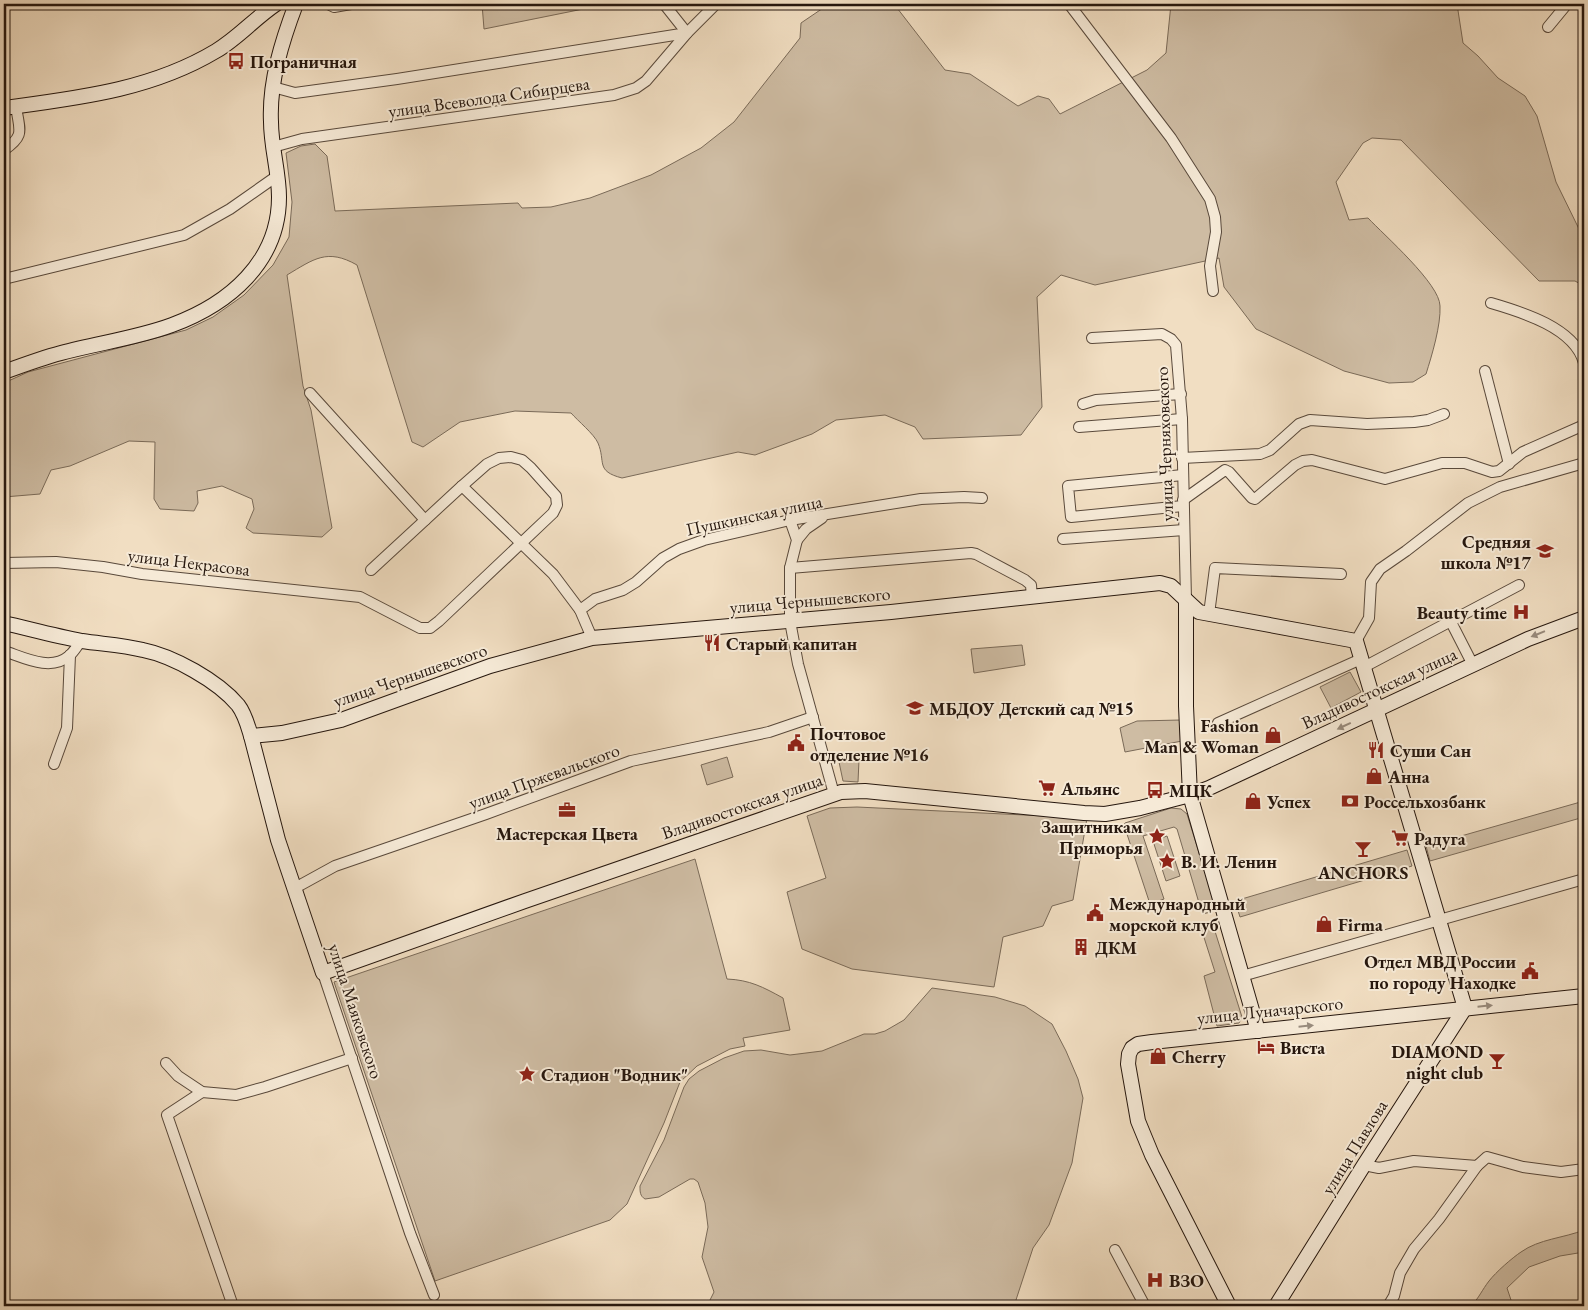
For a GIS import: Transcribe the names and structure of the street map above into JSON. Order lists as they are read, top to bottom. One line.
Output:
{"streets":{"main road":["улица Чернышевского","Владивостокская улица","улица Луначарского","улица Маяковского","улица Павлова"],"street":["улица Всеволода Сибирцева","улица Черняховского","Пушкинская улица","улица Некрасова","улица Пржевальского"]},"crossings":[["улица Черняховского","улица Чернышевского"],["улица Чернышевского","улица Маяковского"],["Владивостокская улица","улица Маяковского"],["улица Пржевальского","улица Маяковского"],["улица Луначарского","улица Павлова"]],"one_way":["улица Луначарского"],"places":{"bus stop":["Пограничная","МЦК"],"school or university":["Средняя школа №17","МБДОУ Детский сад №15"],"hospital":["Beauty time","ВЗО"],"restaurant":["Старый капитан","Суши Сан"],"shop":["Fashion Man & Woman","Анна","Успех","Firma","Cherry"],"public building":["Почтовое отделение №16","Международный морской клуб","Отдел МВД России по городу Находке"],"supermarket":["Альянс","Радуга"],"bank":["Россельхозбанк"],"office":["Мастерская Цвета"],"place":["Защитникам Приморья","В. И. Ленин","Стадион \"Водник\""],"bar":["ANCHORS","DIAMOND night club"],"building":["ДКМ"],"hotel":["Виста"]}}
